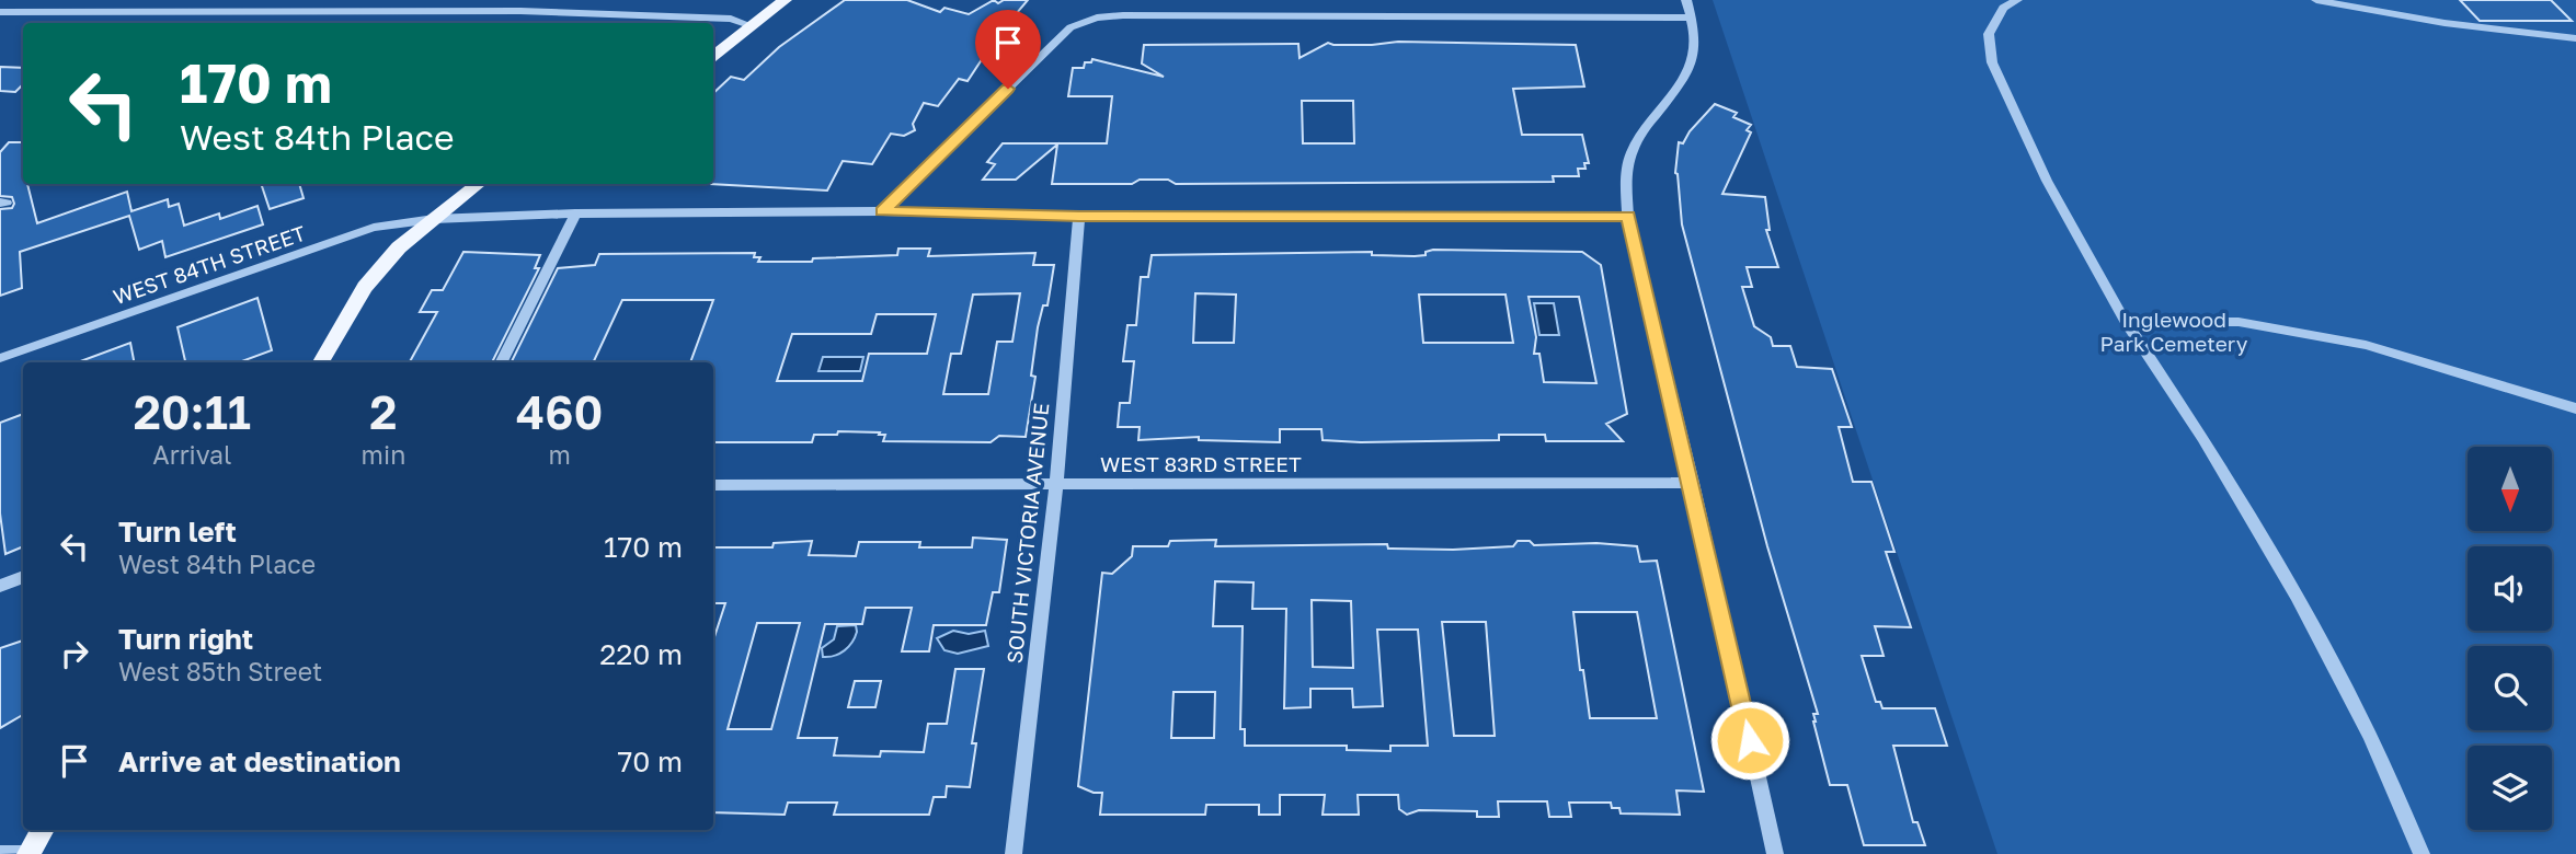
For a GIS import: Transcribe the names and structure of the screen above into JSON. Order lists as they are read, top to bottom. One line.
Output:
{"streets":{"street":["WEST 84TH STREET","WEST 83RD STREET","SOUTH VICTORIA AVENUE"]},"crossings":[["WEST 84TH STREET","SOUTH VICTORIA AVENUE"],["WEST 83RD STREET","SOUTH VICTORIA AVENUE"]],"parks":["Inglewood Park Cemetery"],"north":"bottom","page":{"turn":["170 m","West 84th Place"],"eta":["20:11","Arrival","2","min","460","m"],"list":[{"name":"Turn left","note":"West 84th Place","value":"170 m"},{"name":"Turn right","note":"West 85th Street","value":"220 m"},{"name":"Arrive at destination","value":"70 m"}]}}
